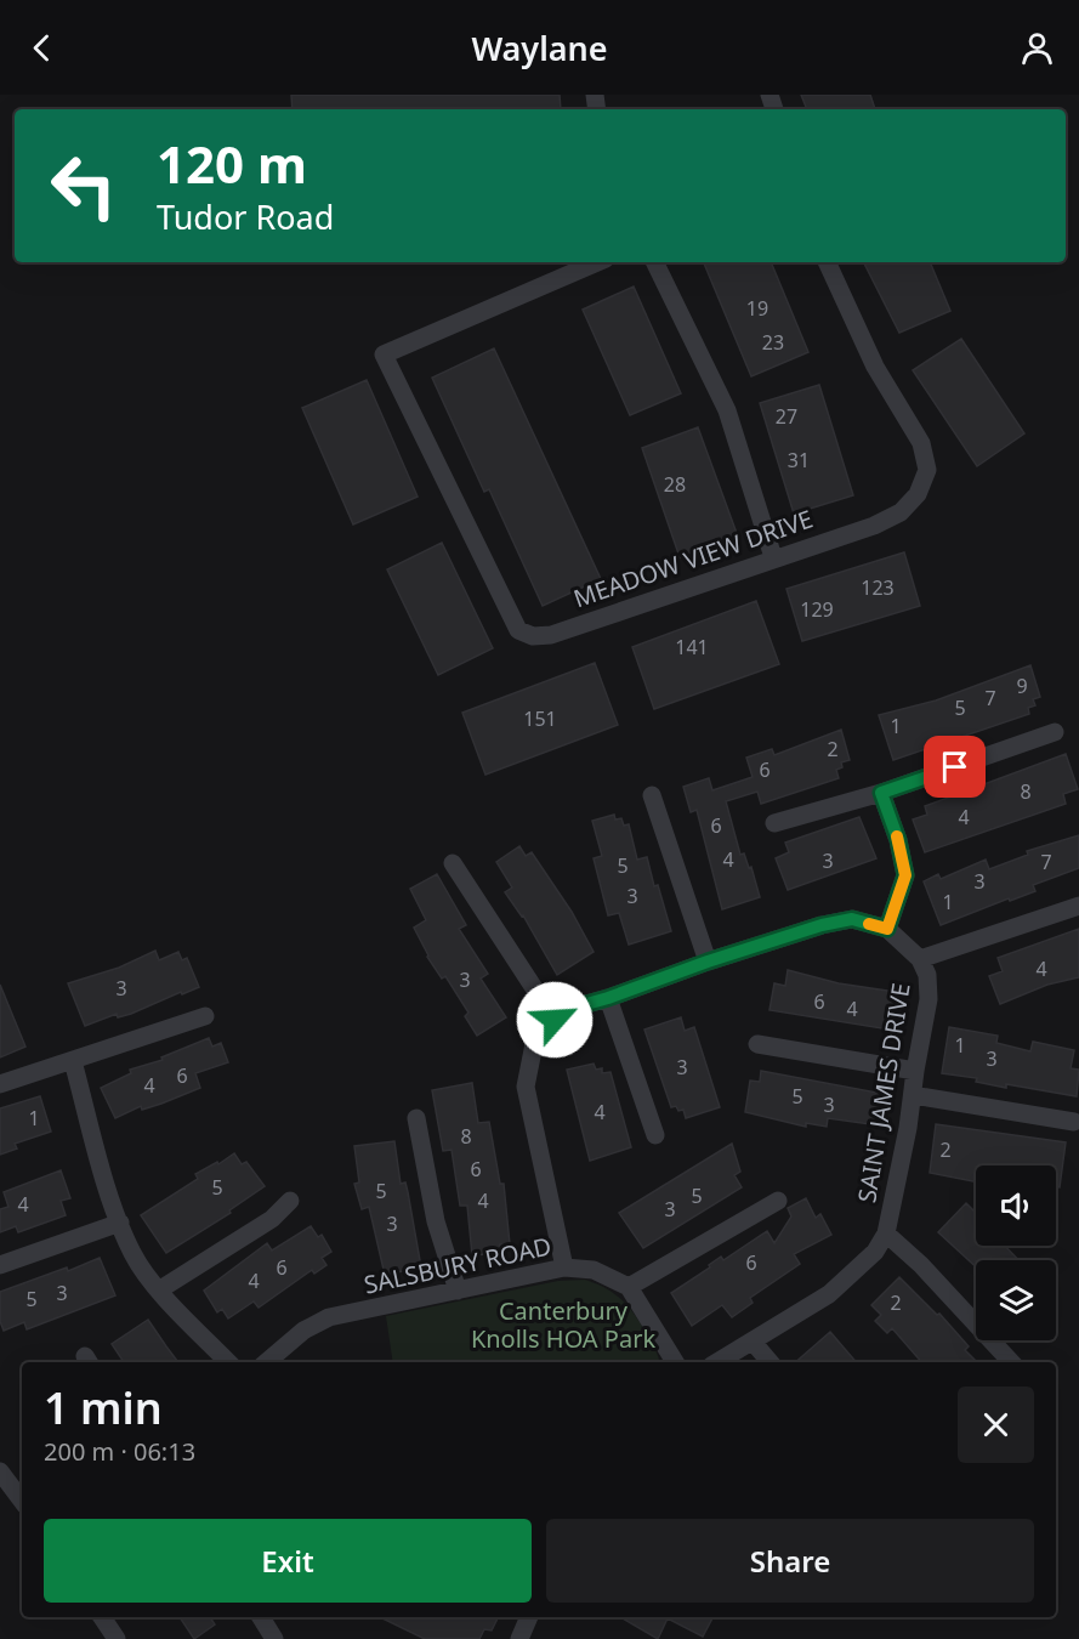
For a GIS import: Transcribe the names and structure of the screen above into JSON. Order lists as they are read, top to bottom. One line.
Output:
{"streets":{"street":["MEADOW VIEW DRIVE","SAINT JAMES DRIVE","SALSBURY ROAD"]},"crossings":[["SAINT JAMES DRIVE","SALSBURY ROAD"]],"parks":["Canterbury Knolls HOA Park"],"house_numbers":["19","23","27","31","28","123","129","141","9","7","5","151","1","2","6","8","4","6","4","3","7","5","3","3","1","4","3","3","6","4","1","3","3","6","4","5","3","4","1","8","2","6","5","5","5","4","4","3","3","6","6","4","3","5","2"],"page":{"header":"Waylane","turn":["120 m","Tudor Road"],"heading":["1 min","200 m · 06:13"],"buttons":["Exit","Share"]}}
